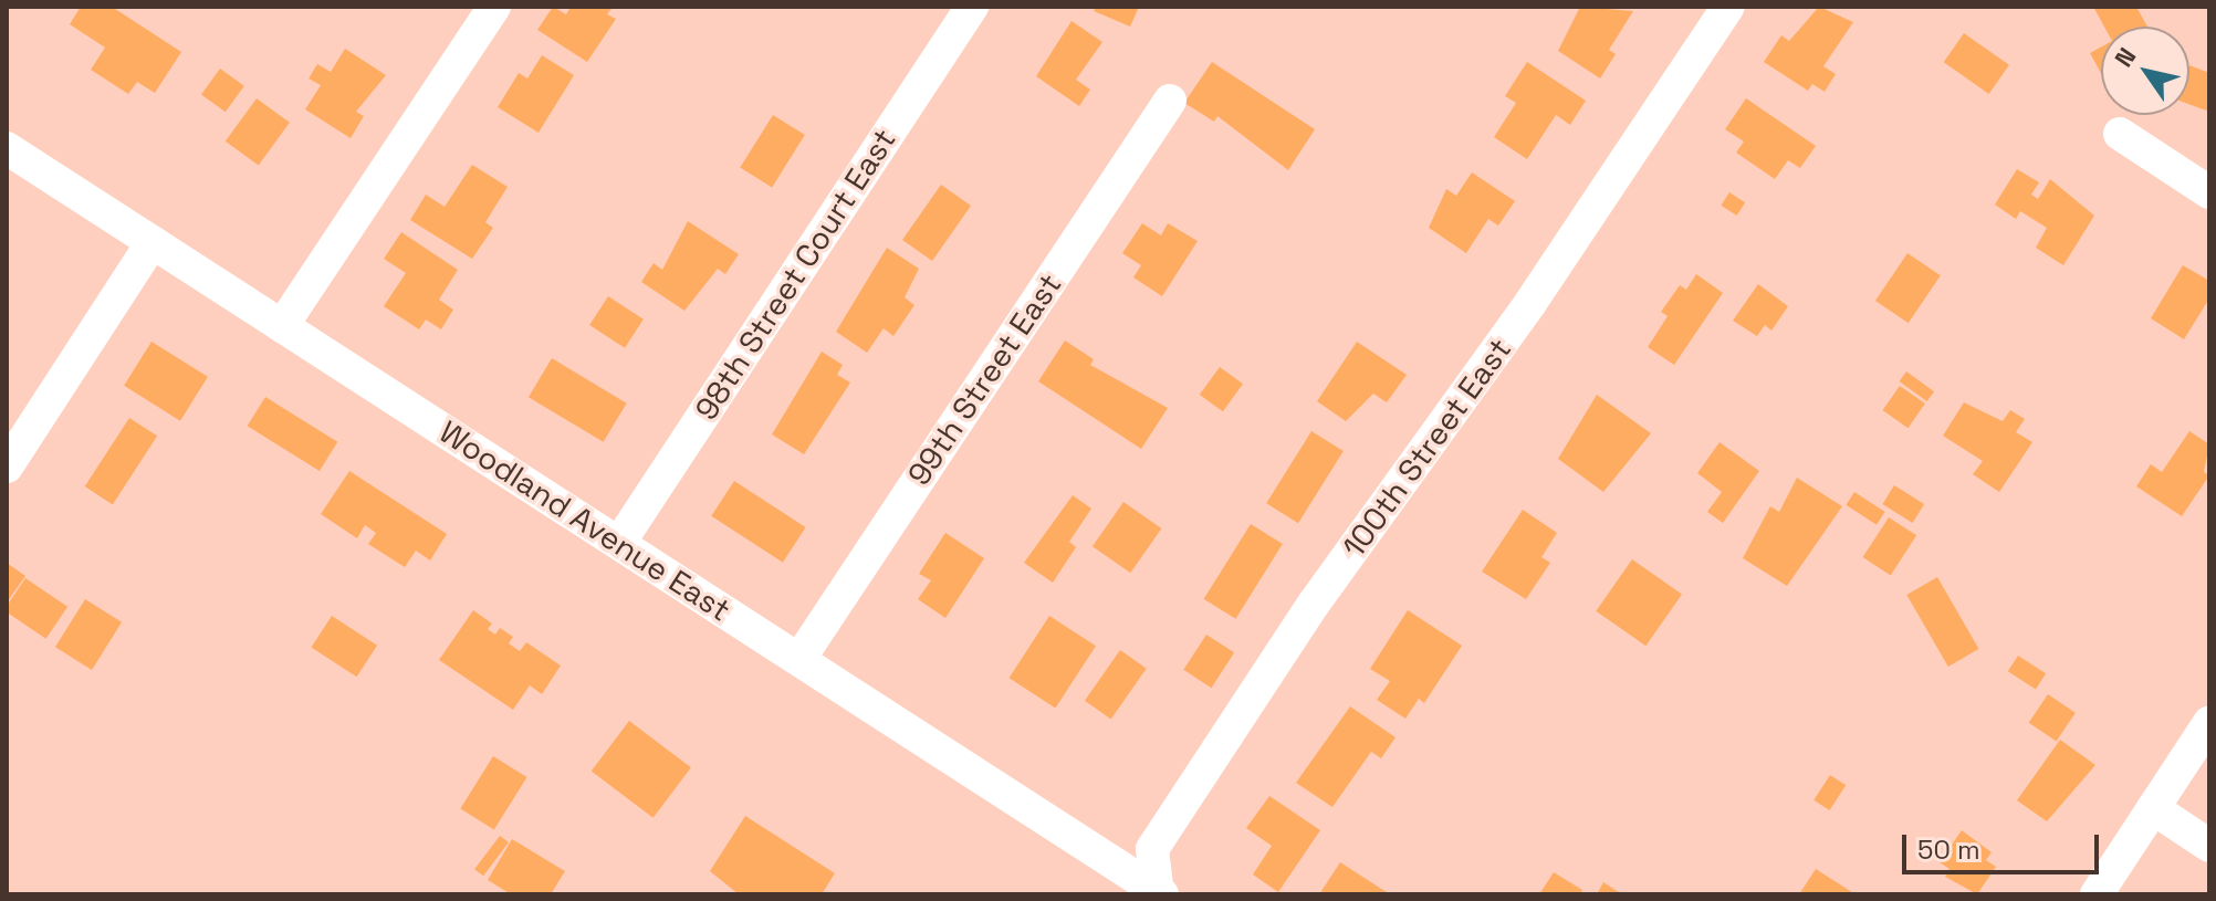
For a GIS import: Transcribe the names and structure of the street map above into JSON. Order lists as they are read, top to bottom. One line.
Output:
{"streets":{"street":["98th Street Court East","99th Street East","100th Street East","Woodland Avenue East"]},"crossings":[["98th Street Court East","Woodland Avenue East"],["99th Street East","Woodland Avenue East"],["100th Street East","Woodland Avenue East"]],"scale_bar":"50 m","north":"top left"}
